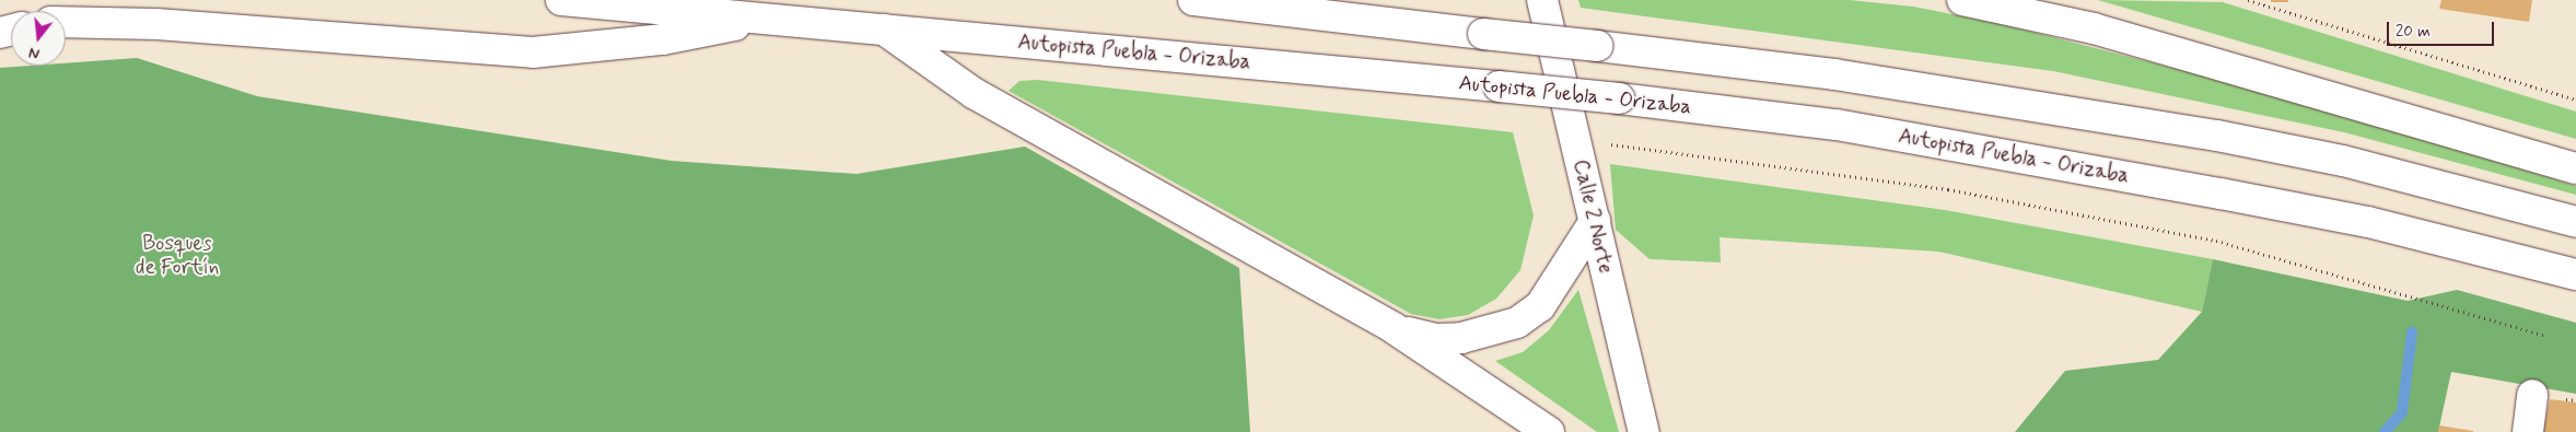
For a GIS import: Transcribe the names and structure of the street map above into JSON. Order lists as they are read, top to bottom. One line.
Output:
{"streets":{"main road":["Autopista Puebla - Orizaba","Calle 2 Norte"]},"parks":["Bosques de Fortín"],"scale_bar":"20 m","north":"bottom"}
